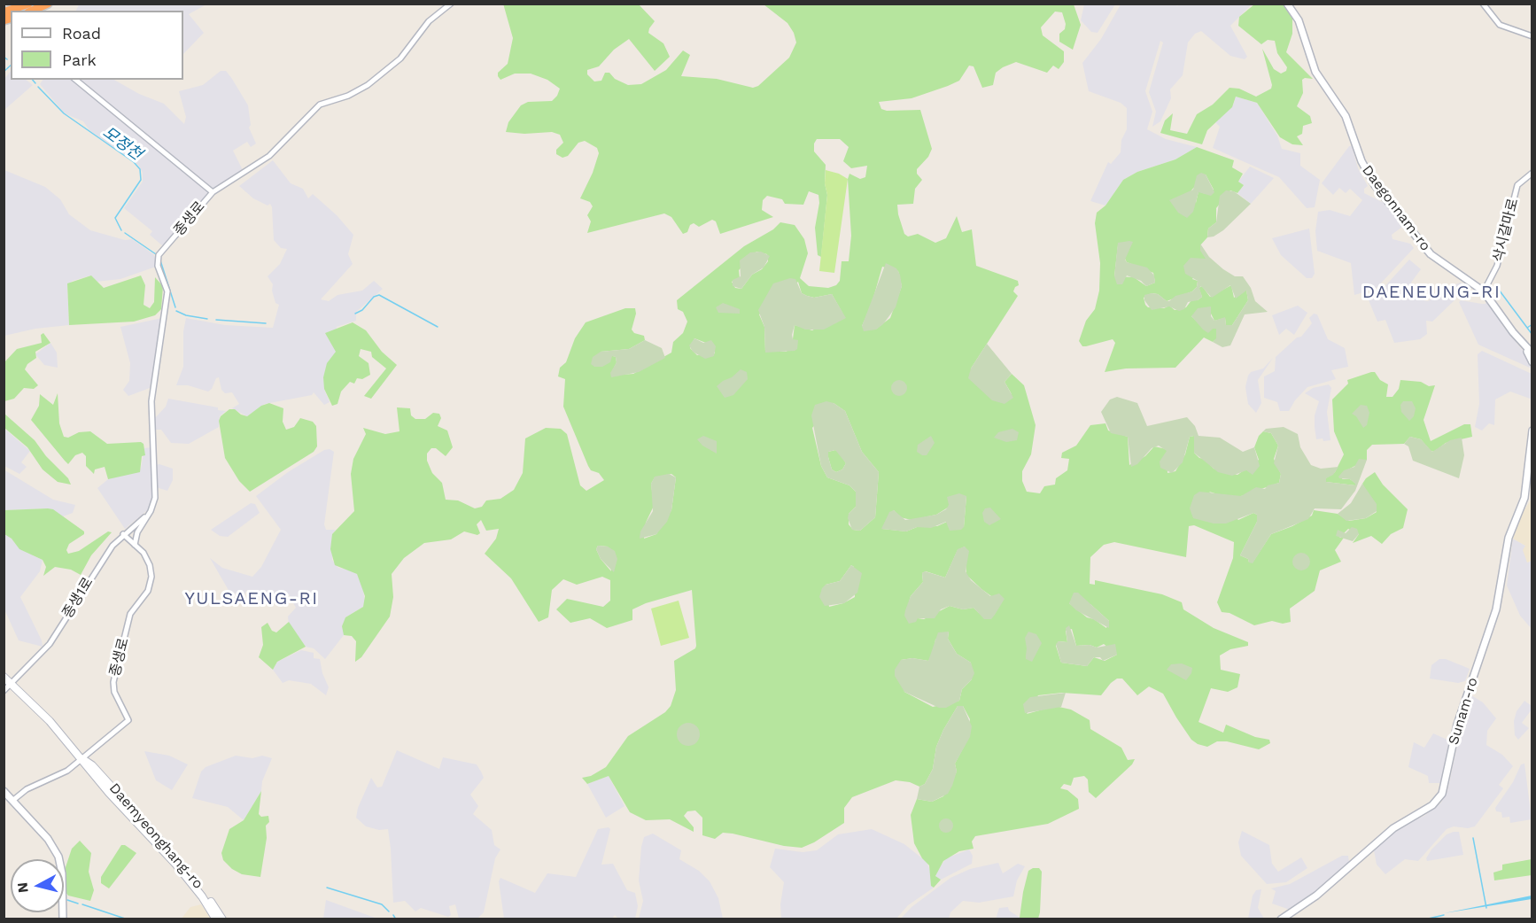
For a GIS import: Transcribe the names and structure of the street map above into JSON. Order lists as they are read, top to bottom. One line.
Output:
{"streets":{"main road":["Daemyeonghang-ro"],"street":["Daegonnam-ro","종생로","삭시갈마로","종생1로","Sunam-ro"]},"crossings":[["Daegonnam-ro","삭시갈마로"],["종생로","종생1로"],["종생로","Daemyeonghang-ro"],["종생1로","Daemyeonghang-ro"]],"districts":["DAENEUNG-RI","YULSAENG-RI"],"water":["모정천"],"legend":["Road","Park"],"north":"left"}
